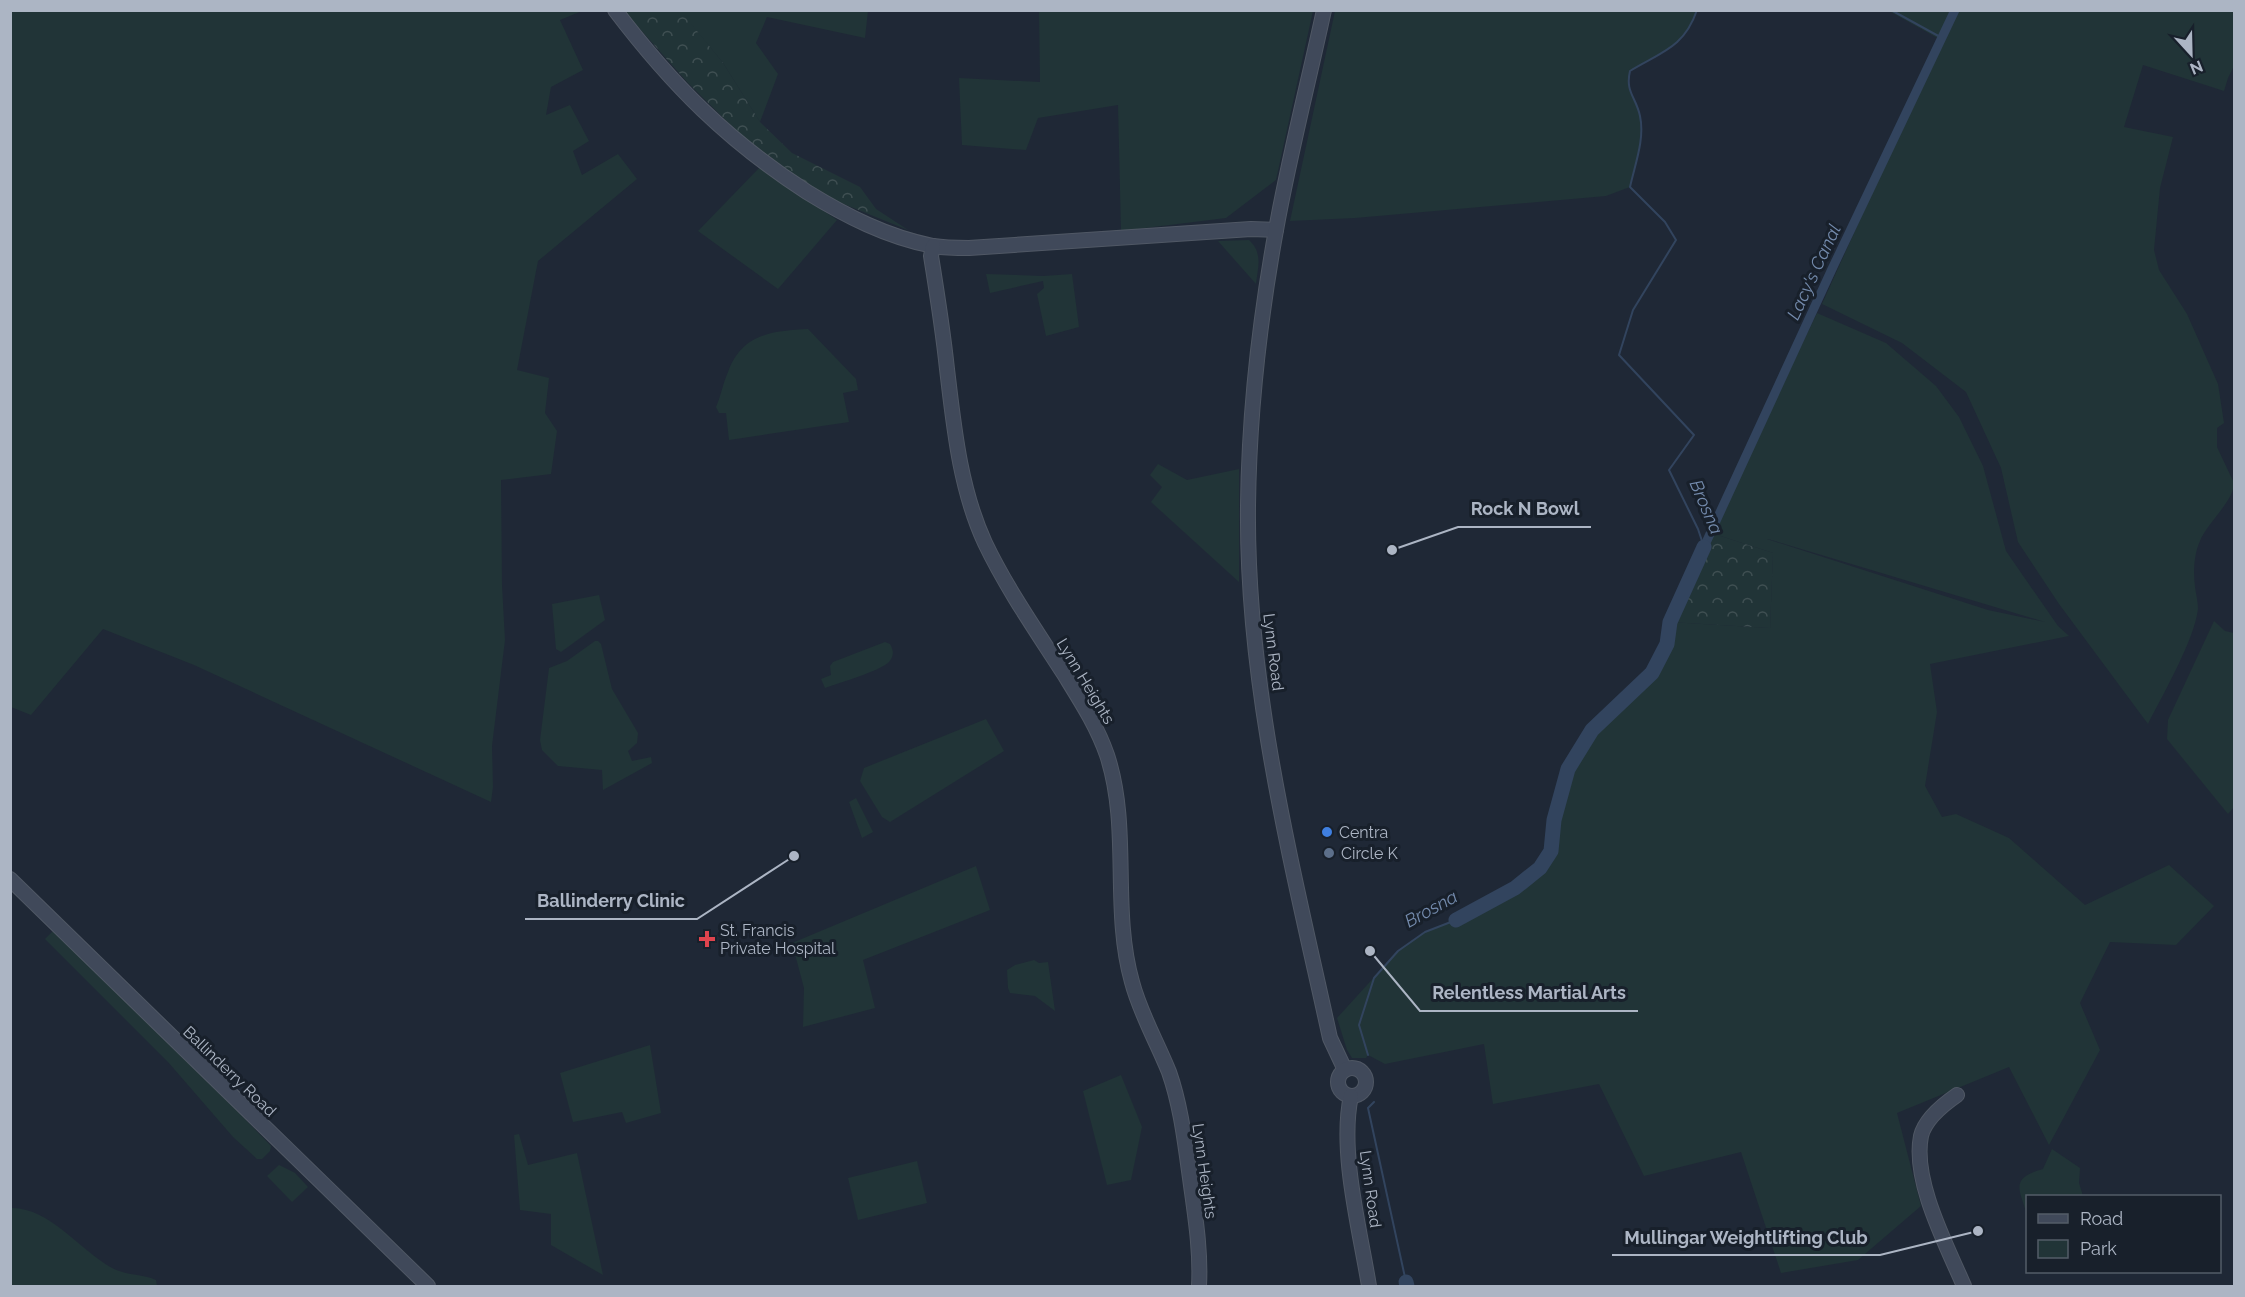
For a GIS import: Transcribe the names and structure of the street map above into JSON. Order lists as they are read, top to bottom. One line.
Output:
{"streets":{"street":["Lynn Road","Lynn Heights","Ballinderry Road"]},"water":["Lacy's Canal","Brosna"],"places":{"other":["Rock N Bowl","Centra","Circle K","Ballinderry Clinic","Relentless Martial Arts","Mullingar Weightlifting Club"],"health":["St. Francis Private Hospital"]},"legend":["Road","Park"],"north":"bottom"}
